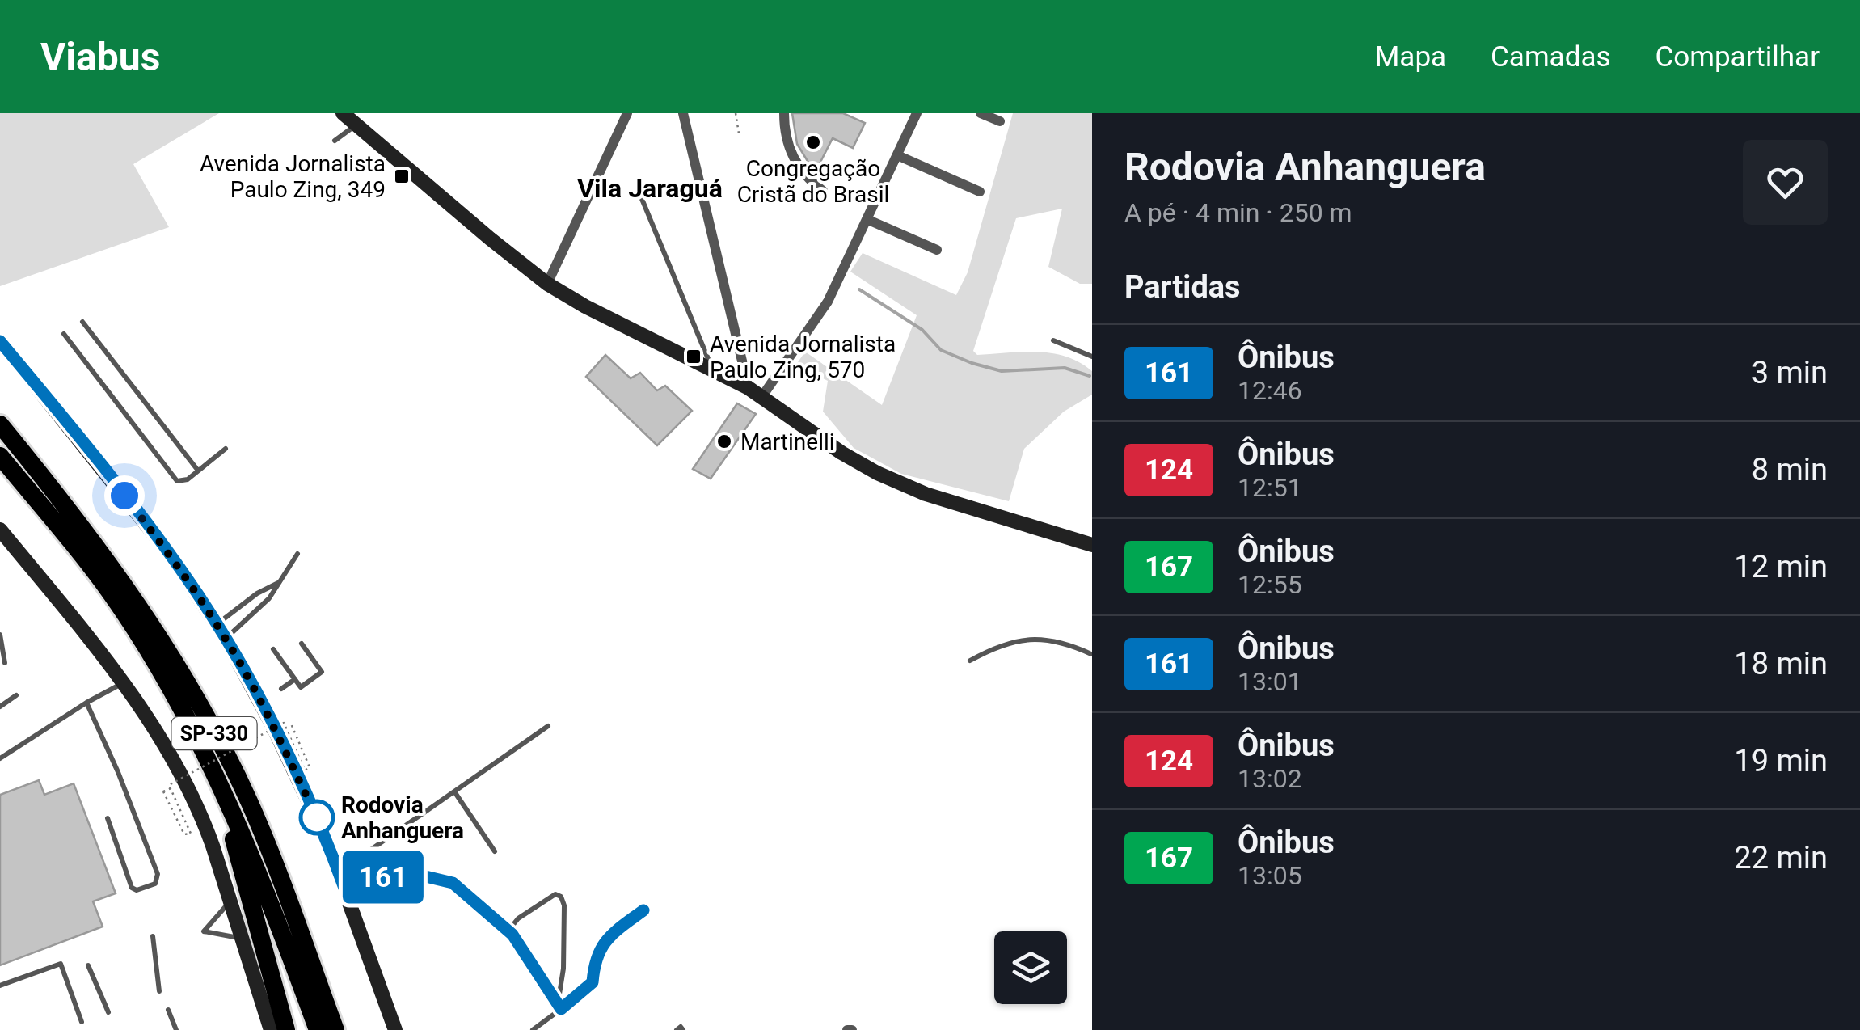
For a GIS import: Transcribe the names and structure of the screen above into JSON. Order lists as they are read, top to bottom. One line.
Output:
{"streets":{"highway":["SP-330"]},"districts":["Vila Jaraguá"],"places":{"other":["Congregação Cristã do Brasil","Martinelli","Rodovia Anhanguera"],"transit":["Avenida Jornalista Paulo Zing, 349","Avenida Jornalista Paulo Zing, 570"]},"lines":["bus line 161"],"page":{"header":"Viabus","nav":["Mapa","Camadas","Compartilhar"],"on_map":"161","heading":[["Rodovia Anhanguera","A pé · 4 min · 250 m"],"Partidas"],"list":[{"mark":"161","name":"Ônibus","note":"12:46","value":"3 min"},{"mark":"124","name":"Ônibus","note":"12:51","value":"8 min"},{"mark":"167","name":"Ônibus","note":"12:55","value":"12 min"},{"mark":"161","name":"Ônibus","note":"13:01","value":"18 min"},{"mark":"124","name":"Ônibus","note":"13:02","value":"19 min"},{"mark":"167","name":"Ônibus","note":"13:05","value":"22 min"}]}}
